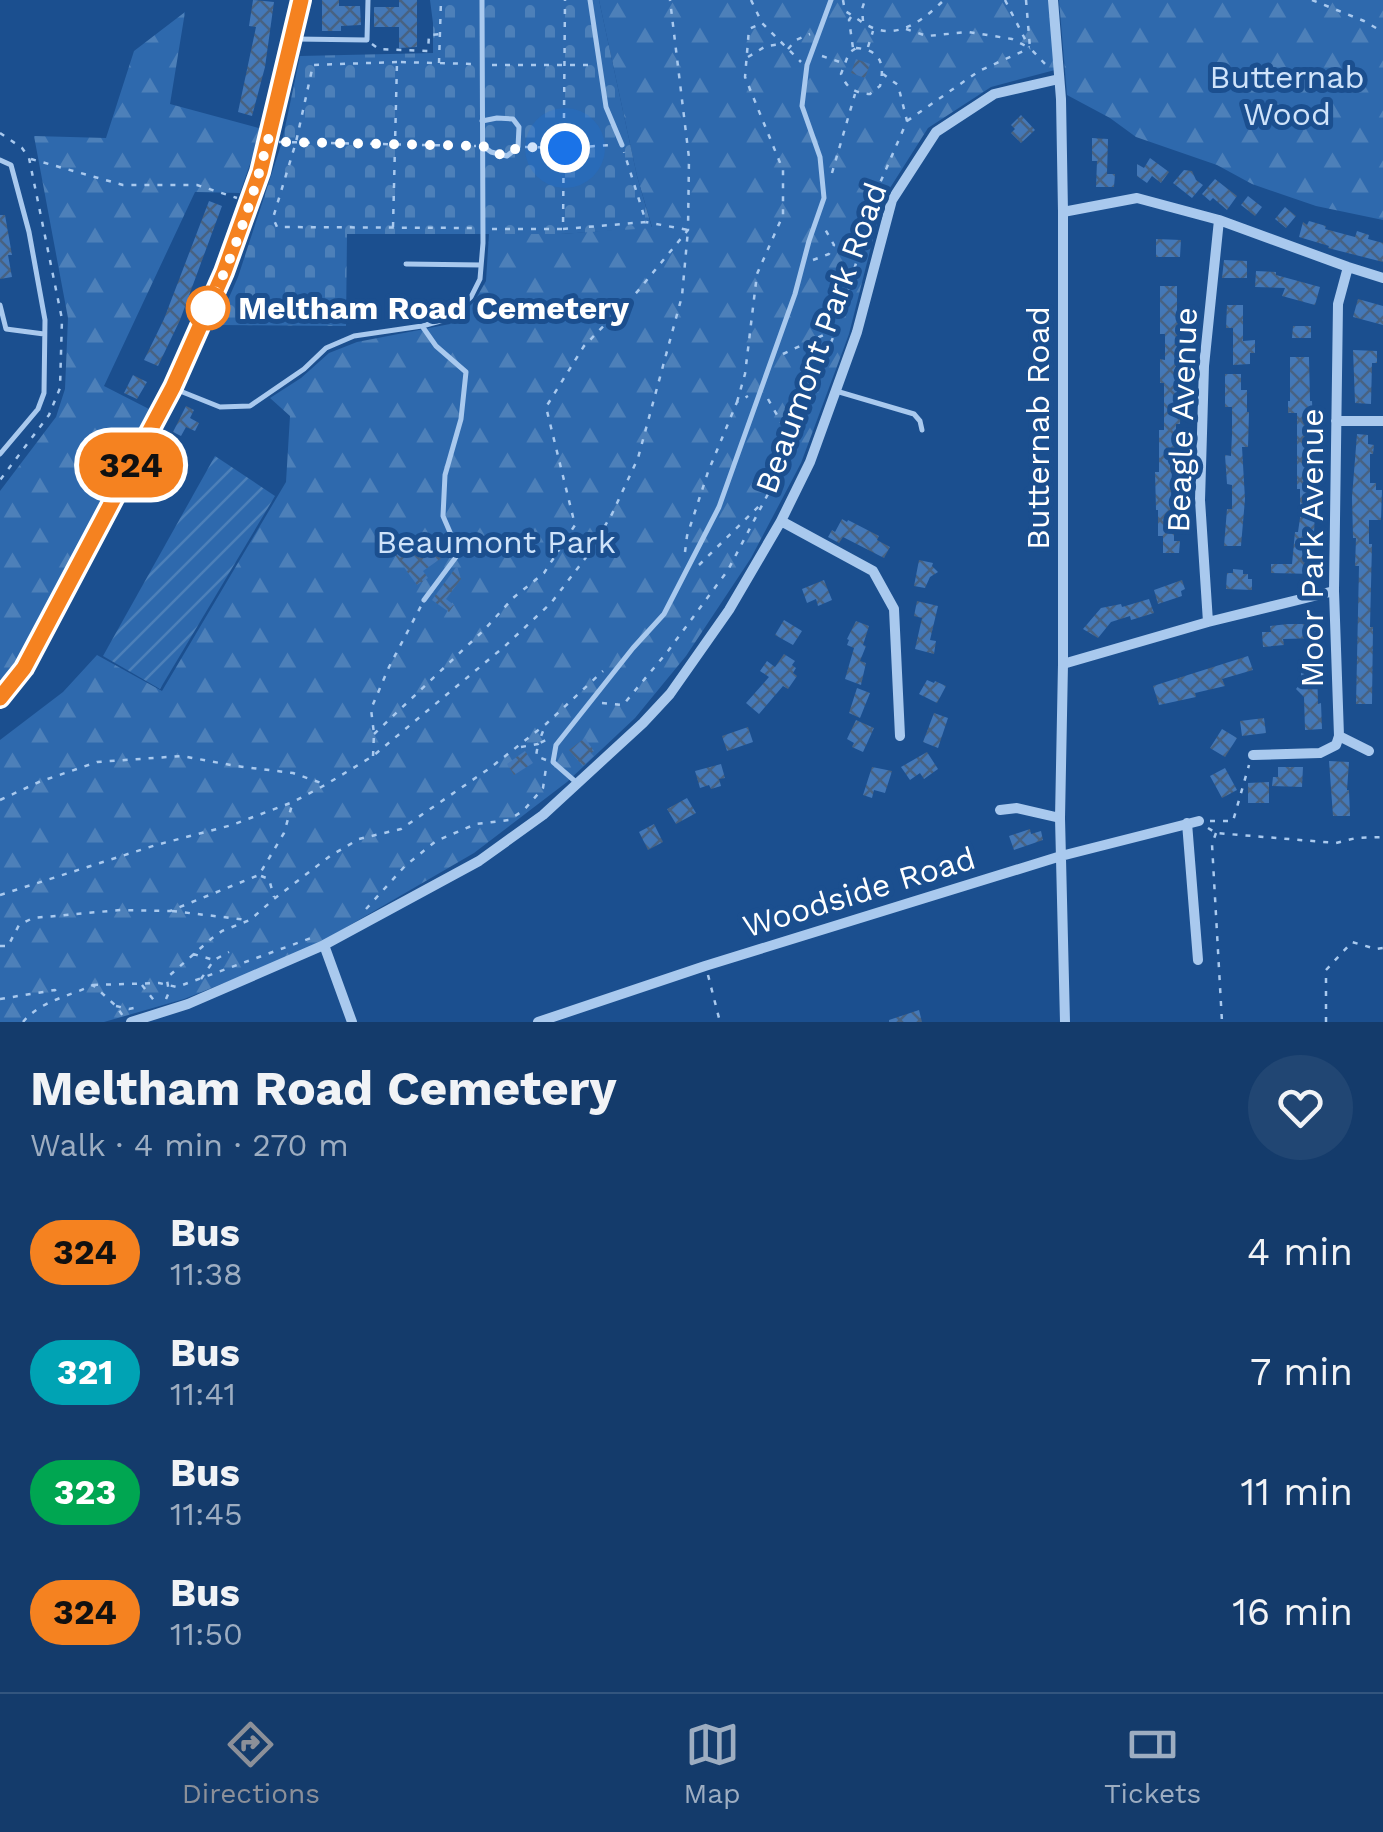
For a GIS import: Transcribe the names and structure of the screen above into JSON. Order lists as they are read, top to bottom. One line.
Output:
{"streets":{"street":["Beaumont Park Road","Beagle Avenue","Butternab Road","Moor Park Avenue","Woodside Road"]},"crossings":[["Beaumont Park Road","Butternab Road"],["Butternab Road","Woodside Road"]],"parks":["Butternab Wood","Beaumont Park"],"places":["Meltham Road Cemetery"],"lines":["bus line 324"],"page":{"on_map":"324","heading":["Meltham Road Cemetery","Walk · 4 min · 270 m"],"list":[{"mark":"324","name":"Bus","note":"11:38","value":"4 min"},{"mark":"321","name":"Bus","note":"11:41","value":"7 min"},{"mark":"323","name":"Bus","note":"11:45","value":"11 min"},{"mark":"324","name":"Bus","note":"11:50","value":"16 min"}],"tabs":["Directions","Map","Tickets"]}}
